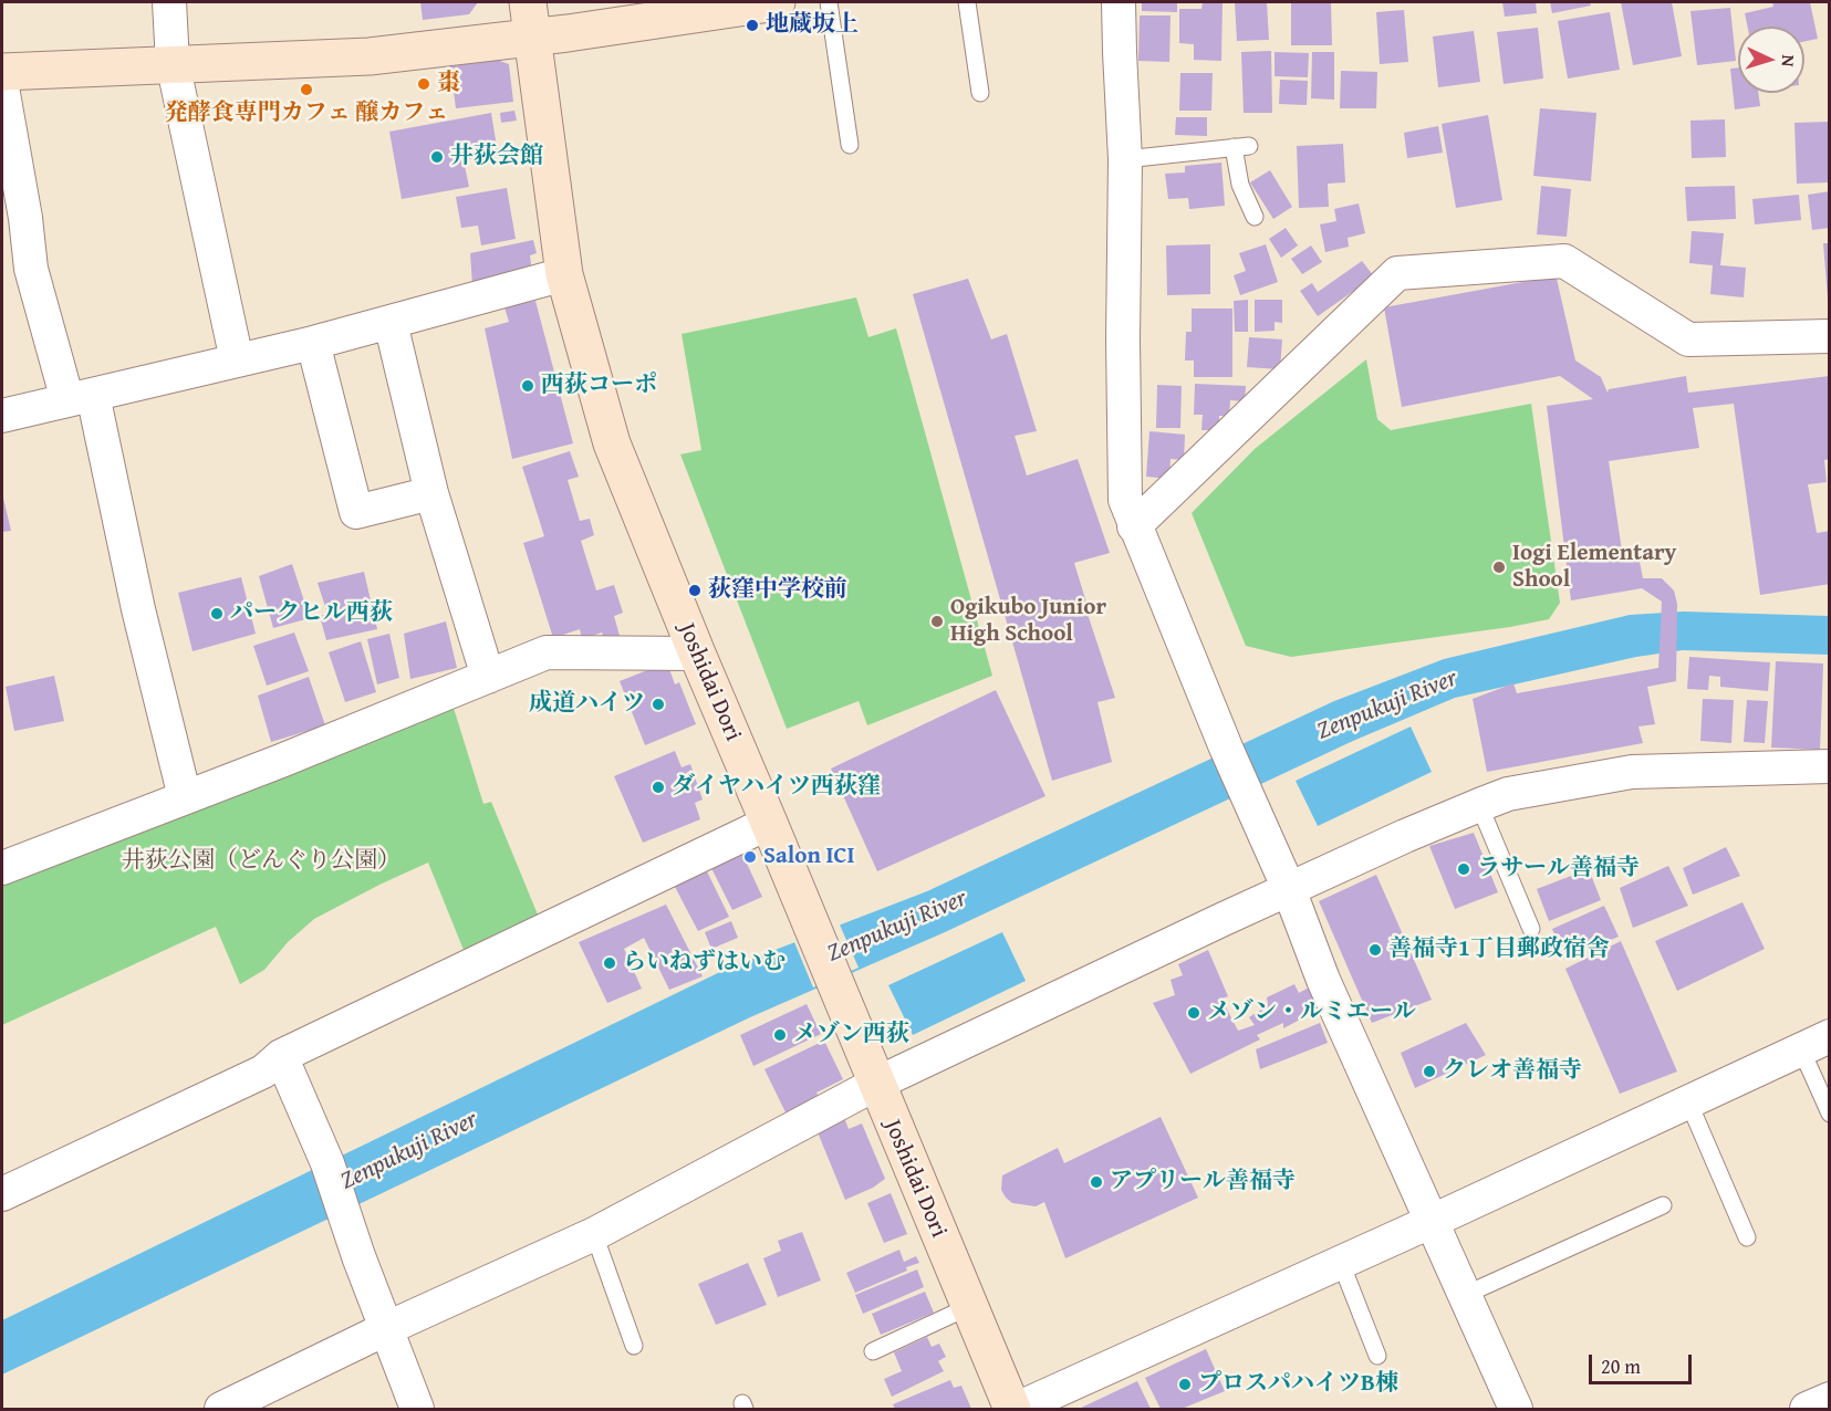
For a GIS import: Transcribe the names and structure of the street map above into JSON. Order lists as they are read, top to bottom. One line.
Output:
{"streets":{"main road":["Joshidai Dori"]},"water":["Zenpukuji River"],"parks":["井荻公園（どんぐり公園）"],"places":["地蔵坂上","棗","発酵食専門カフェ 醸カフェ","井荻会館","西荻コーポ","Iogi Elementary Shool","荻窪中学校前","パークヒル西荻","Ogikubo Junior High School","成道ハイツ","ダイヤハイツ西荻窪","Salon ICI","ラサール善福寺","善福寺1丁目郵政宿舎","らいねずはいむ","メゾン・ルミエール","メゾン西荻","クレオ善福寺","アプリール善福寺","プロスパハイツB棟"],"scale_bar":"20 m","north":"right"}
